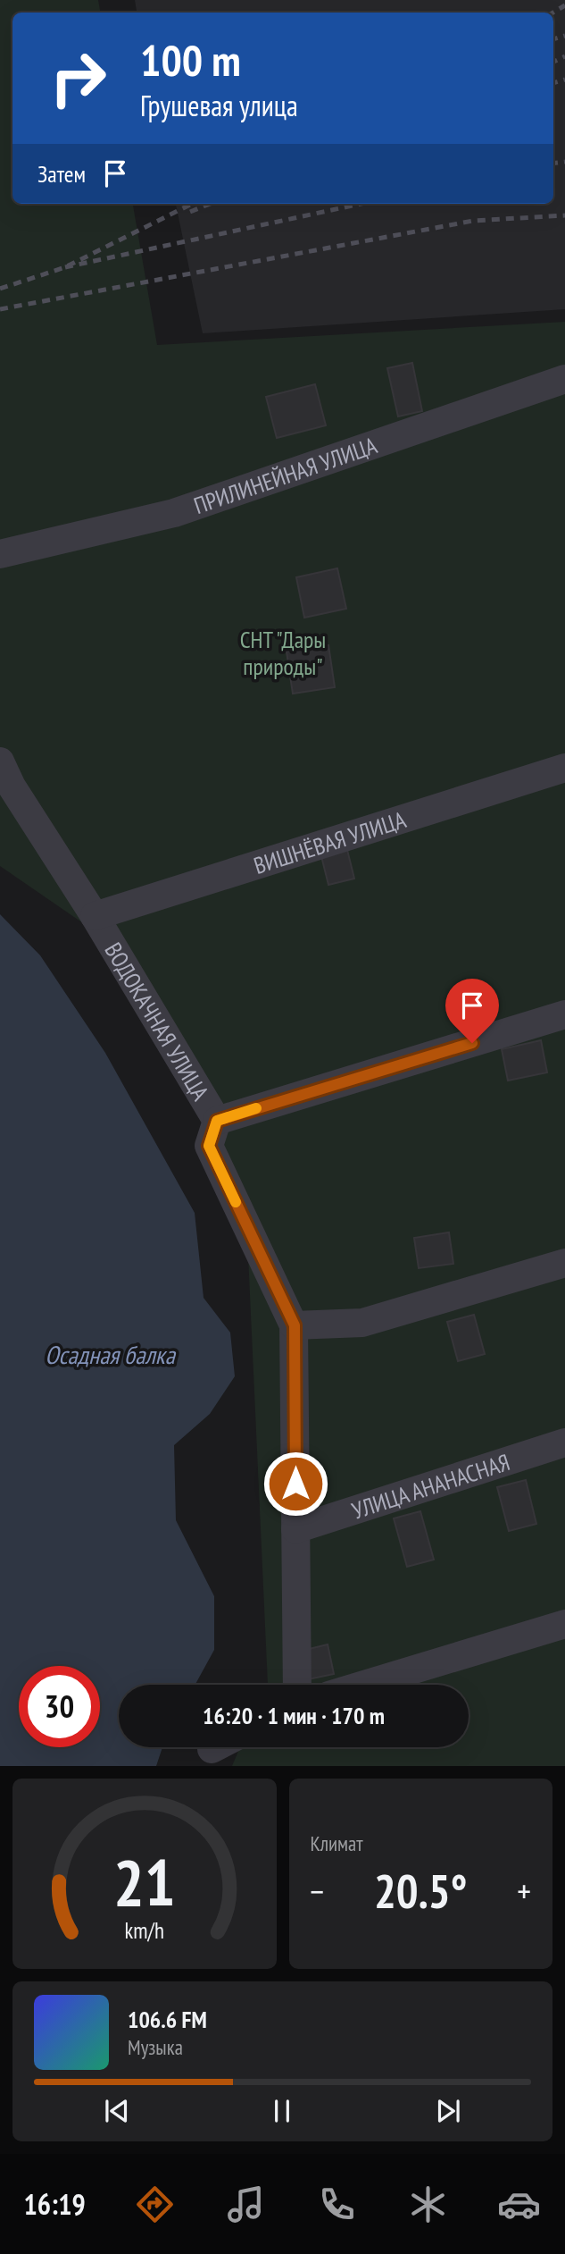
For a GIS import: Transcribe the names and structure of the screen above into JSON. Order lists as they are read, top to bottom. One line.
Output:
{"streets":{"street":["ПРИЛИНЕЙНАЯ УЛИЦА","ВИШНЁВАЯ УЛИЦА","ВОДОКАЧНАЯ УЛИЦА","УЛИЦА АНАНАСНАЯ"]},"crossings":[["ВИШНЁВАЯ УЛИЦА","ВОДОКАЧНАЯ УЛИЦА"],["ВОДОКАЧНАЯ УЛИЦА","УЛИЦА АНАНАСНАЯ"]],"water":["Осадная балка"],"parks":["СНТ \"Дары природы\""],"page":{"turn":["100 m","Грушевая улица"],"then":"Затем","limit":"30","trip":"16:20 · 1 мин · 170 m","tile":"Климат","heat":["−","20.5°","+"],"song":["106.6 FM","Музыка"],"tabs":"16:19","gauge":["21","km/h"]}}
